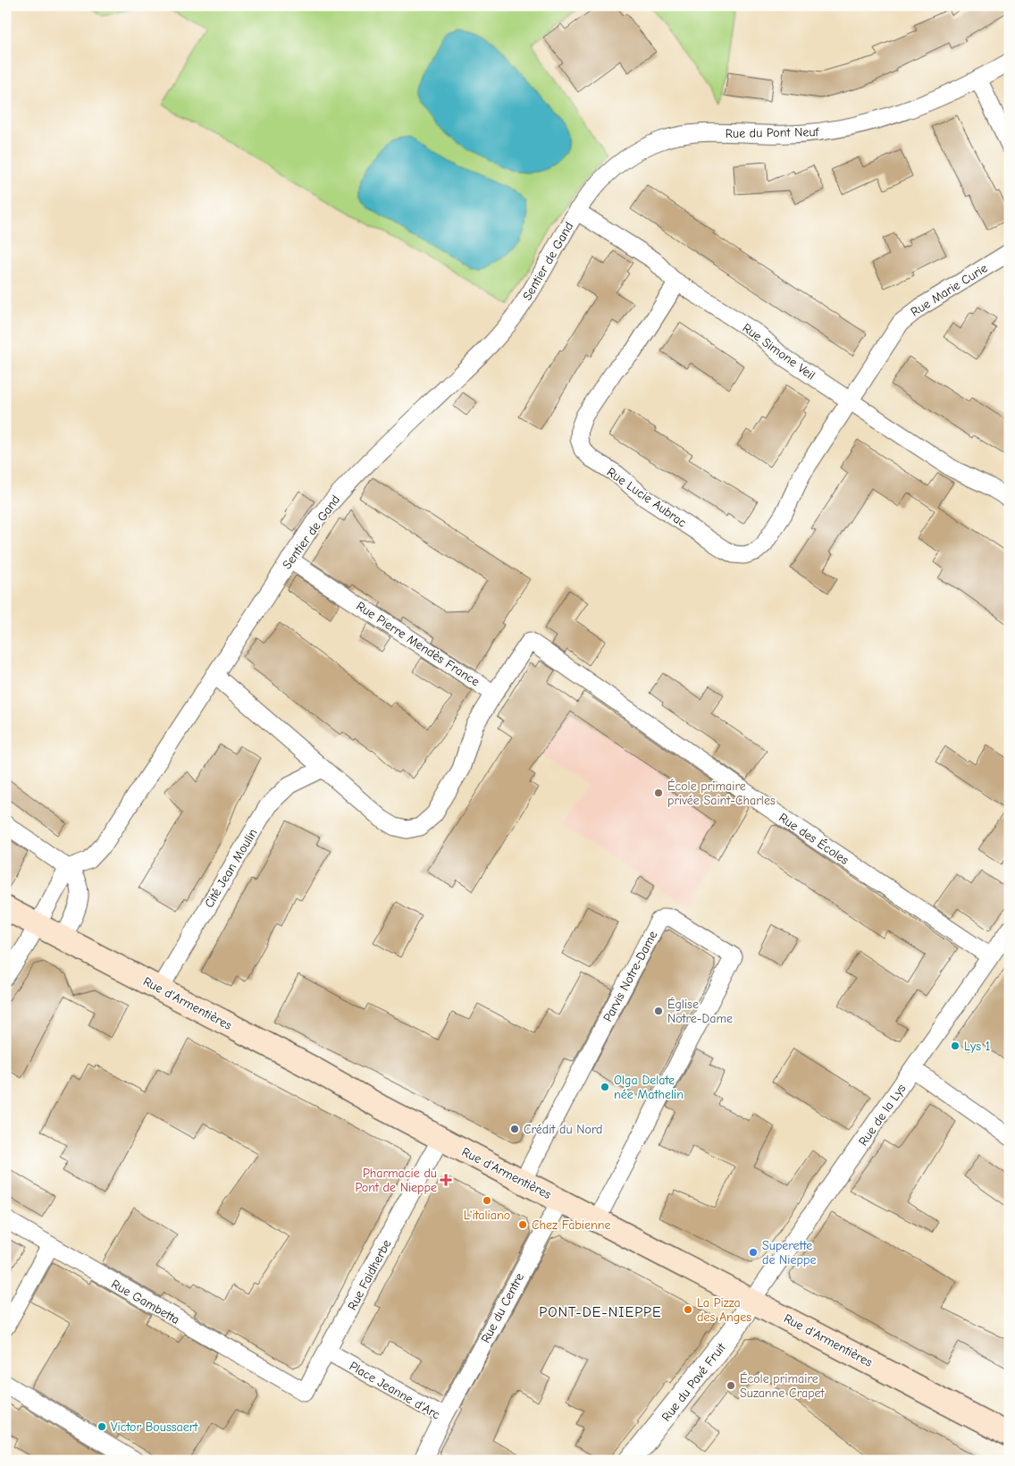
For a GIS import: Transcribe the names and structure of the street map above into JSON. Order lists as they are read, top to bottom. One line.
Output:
{"streets":{"main road":["Rue d'Armentières"],"street":["Rue du Pont Neuf","Sentier de Gand","Rue Marie Curie","Rue Simone Veil","Rue Lucie Aubrac","Rue Pierre Mendès France","Rue des Écoles","Cité Jean Moulin","Parvis Notre-Dame","Rue de la Lys","Rue Faidherbe","Rue Gambetta","Rue du Centre","Rue du Pavé Fruit","Place Jeanne d'Arc"]},"crossings":[["Rue du Pont Neuf","Sentier de Gand"],["Rue du Pont Neuf","Rue Simone Veil"],["Sentier de Gand","Rue Simone Veil"],["Sentier de Gand","Rue Pierre Mendès France"],["Rue Marie Curie","Rue Simone Veil"],["Rue Marie Curie","Rue Lucie Aubrac"],["Rue Simone Veil","Rue Lucie Aubrac"],["Rue Pierre Mendès France","Rue des Écoles"],["Rue des Écoles","Rue de la Lys"],["Cité Jean Moulin","Rue d'Armentières"],["Parvis Notre-Dame","Rue d'Armentières"],["Rue d'Armentières","Rue de la Lys"],["Rue d'Armentières","Rue Faidherbe"],["Rue d'Armentières","Rue du Centre"],["Rue d'Armentières","Rue du Pavé Fruit"],["Rue de la Lys","Rue du Pavé Fruit"],["Rue Faidherbe","Rue Gambetta"],["Rue Faidherbe","Place Jeanne d'Arc"],["Rue du Centre","Place Jeanne d'Arc"]],"districts":["PONT-DE-NIEPPE"],"places":{"other":["École primaire privée Saint-Charles","Église Notre-Dame","Lys 1","Olga Delate née Mathelin","Crédit du Nord","L'italiano","Chez Fabienne","Superette de Nieppe","La Pizza des Anges","École primaire Suzanne Crapet","Victor Boussaert"],"health":["Pharmacie du Pont de Nieppe"]}}
